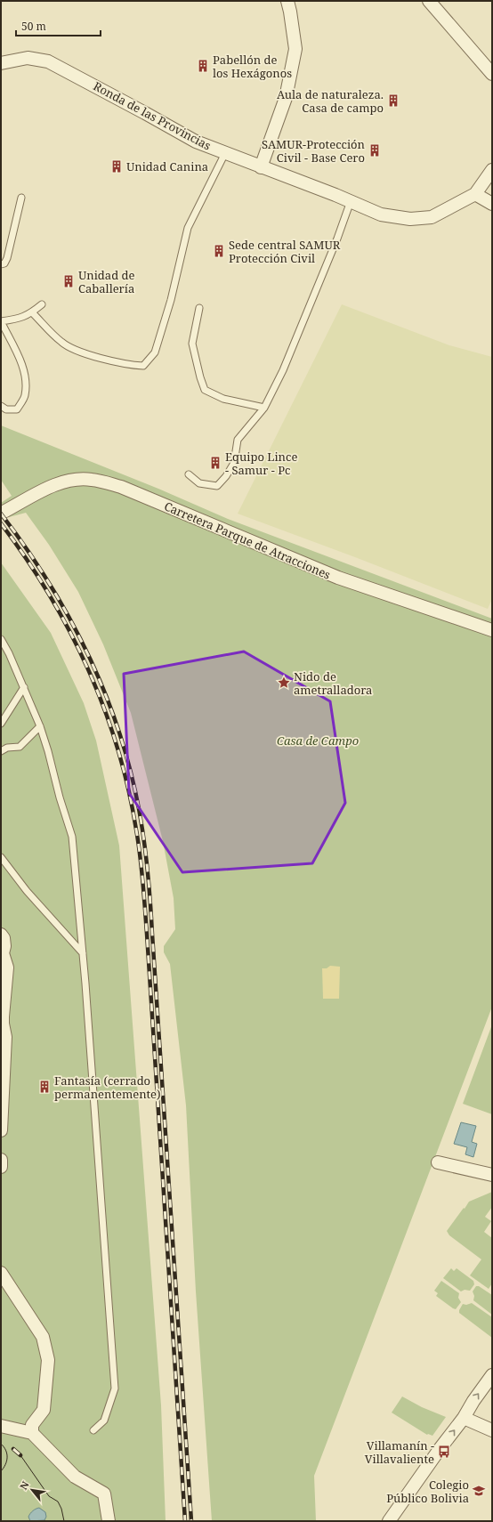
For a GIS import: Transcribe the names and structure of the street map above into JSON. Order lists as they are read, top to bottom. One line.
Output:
{"streets":{"street":["Ronda de las Provincias","Carretera Parque de Atracciones"]},"parks":["Casa de Campo"],"places":{"building":["Pabellón de los Hexágonos","Aula de naturaleza. Casa de campo","SAMUR-Protección Civil - Base Cero","Unidad Canina","Sede central SAMUR Protección Civil","Unidad de Caballería","Equipo Lince - Samur - Pc","Fantasía (cerrado permanentemente)"],"place":["Nido de ametralladora"],"bus stop":["Villamanín - Villavaliente"],"school or university":["Colegio Público Bolivia"]},"scale_bar":"50 m","north":"top left"}
